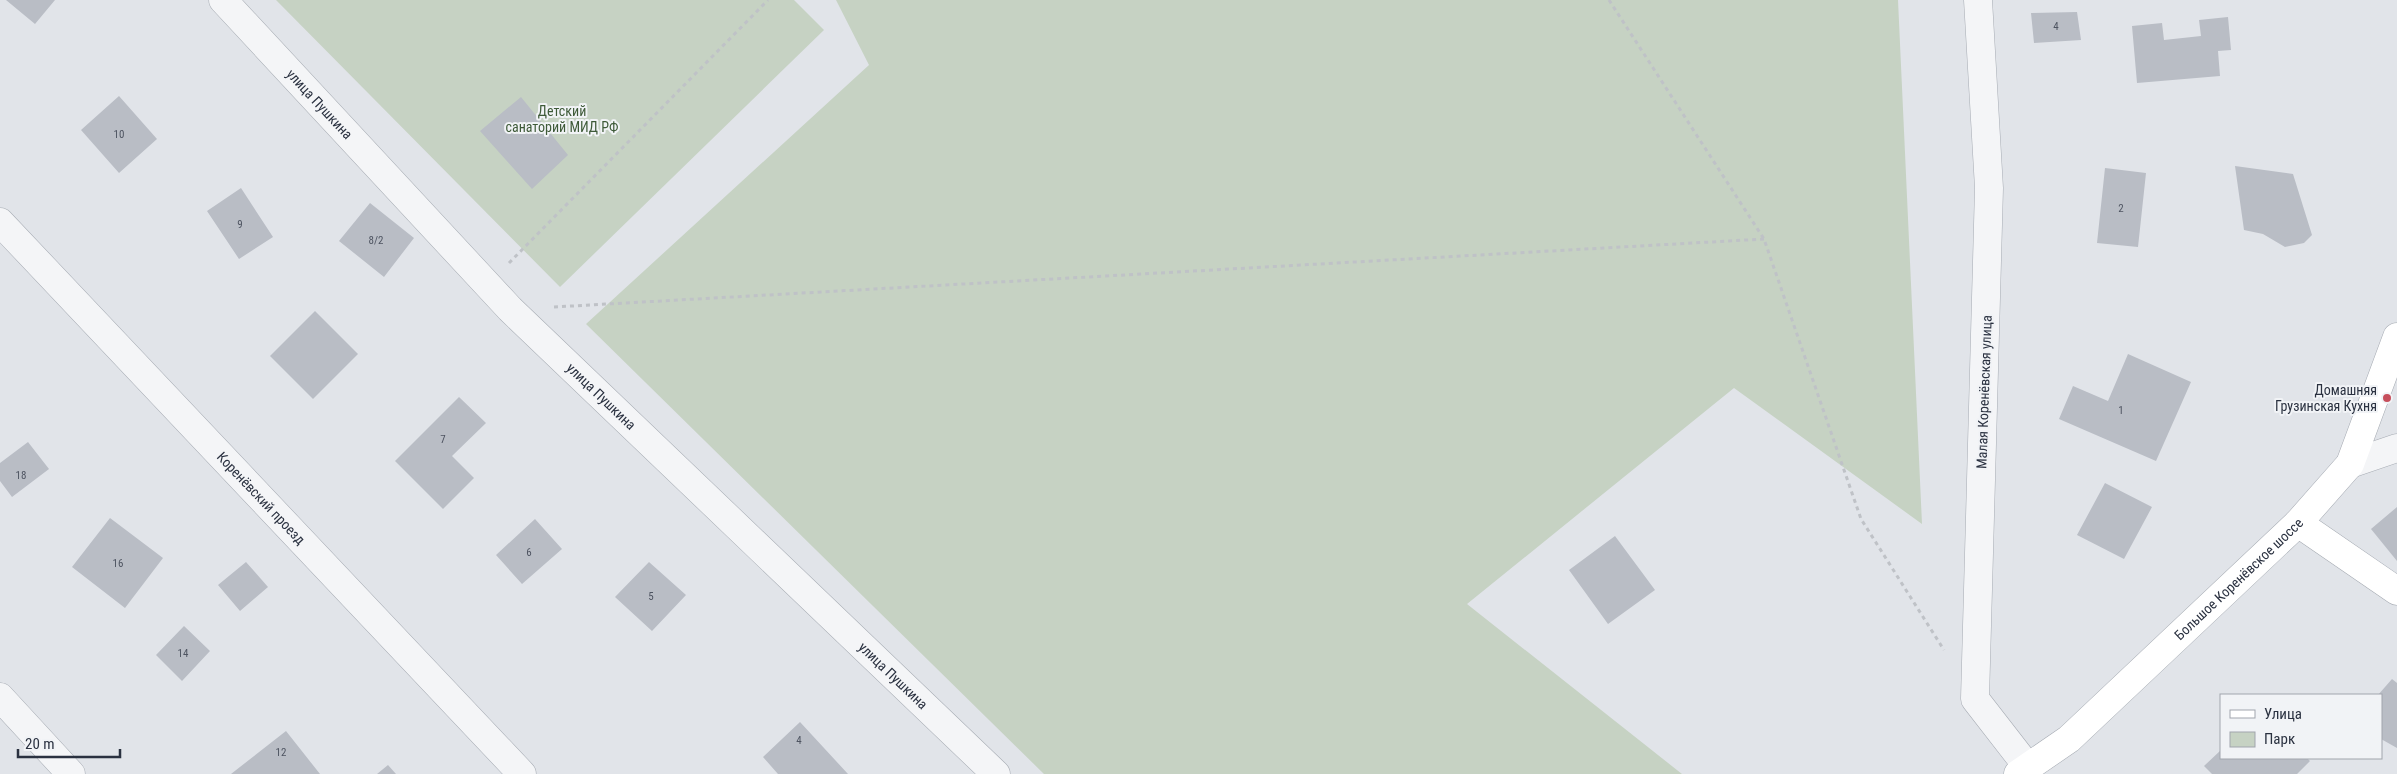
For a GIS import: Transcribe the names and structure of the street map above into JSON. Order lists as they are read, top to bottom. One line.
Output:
{"streets":{"main road":["Большое Коренёвское шоссе"],"street":["улица Пушкина","Малая Коренёвская улица","Коренёвский проезд"]},"crossings":[["Малая Коренёвская улица","Большое Коренёвское шоссе"]],"parks":["Детский санаторий МИД РФ"],"places":["Домашняя Грузинская Кухня"],"house_numbers":["4","10","2","9","8/2","1","7","18","6","16","5","14","4","12"],"legend":["Улица","Парк"],"scale_bar":"20 m"}
